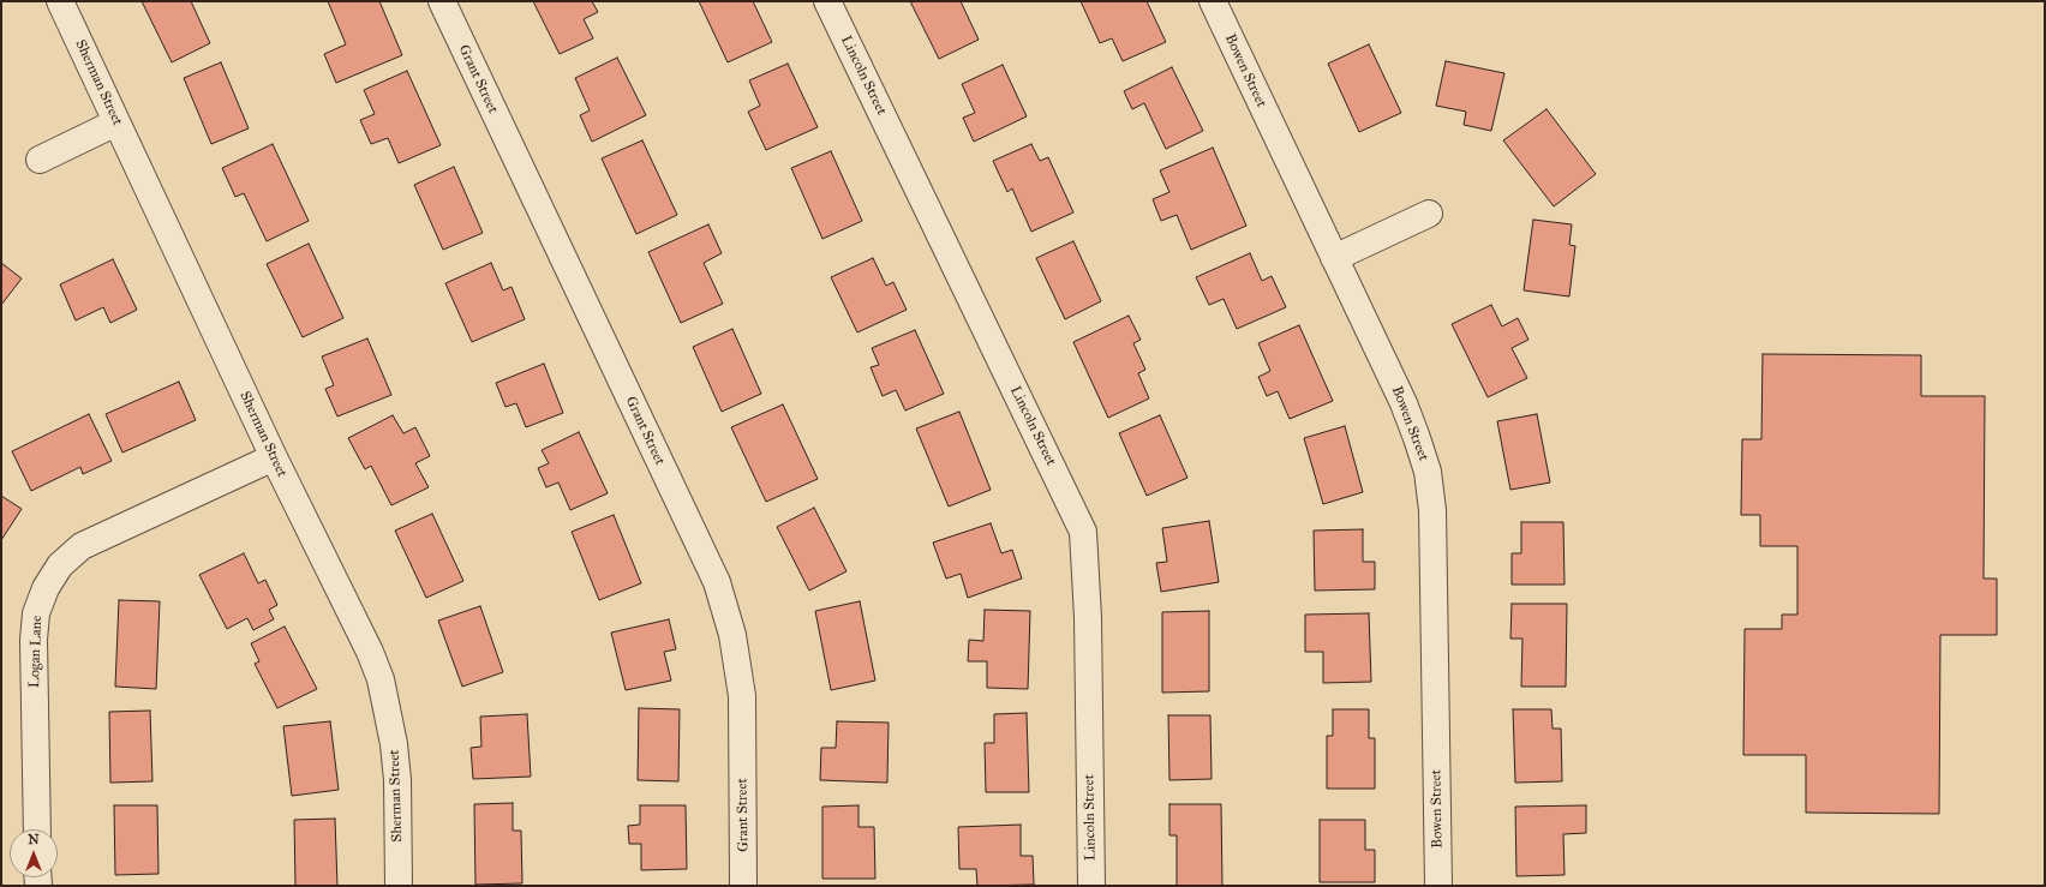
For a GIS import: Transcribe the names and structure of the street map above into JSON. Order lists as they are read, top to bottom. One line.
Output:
{"streets":{"street":["Bowen Street","Lincoln Street","Grant Street","Sherman Street","Logan Lane"]},"crossings":[["Sherman Street","Logan Lane"]],"north":"top"}
